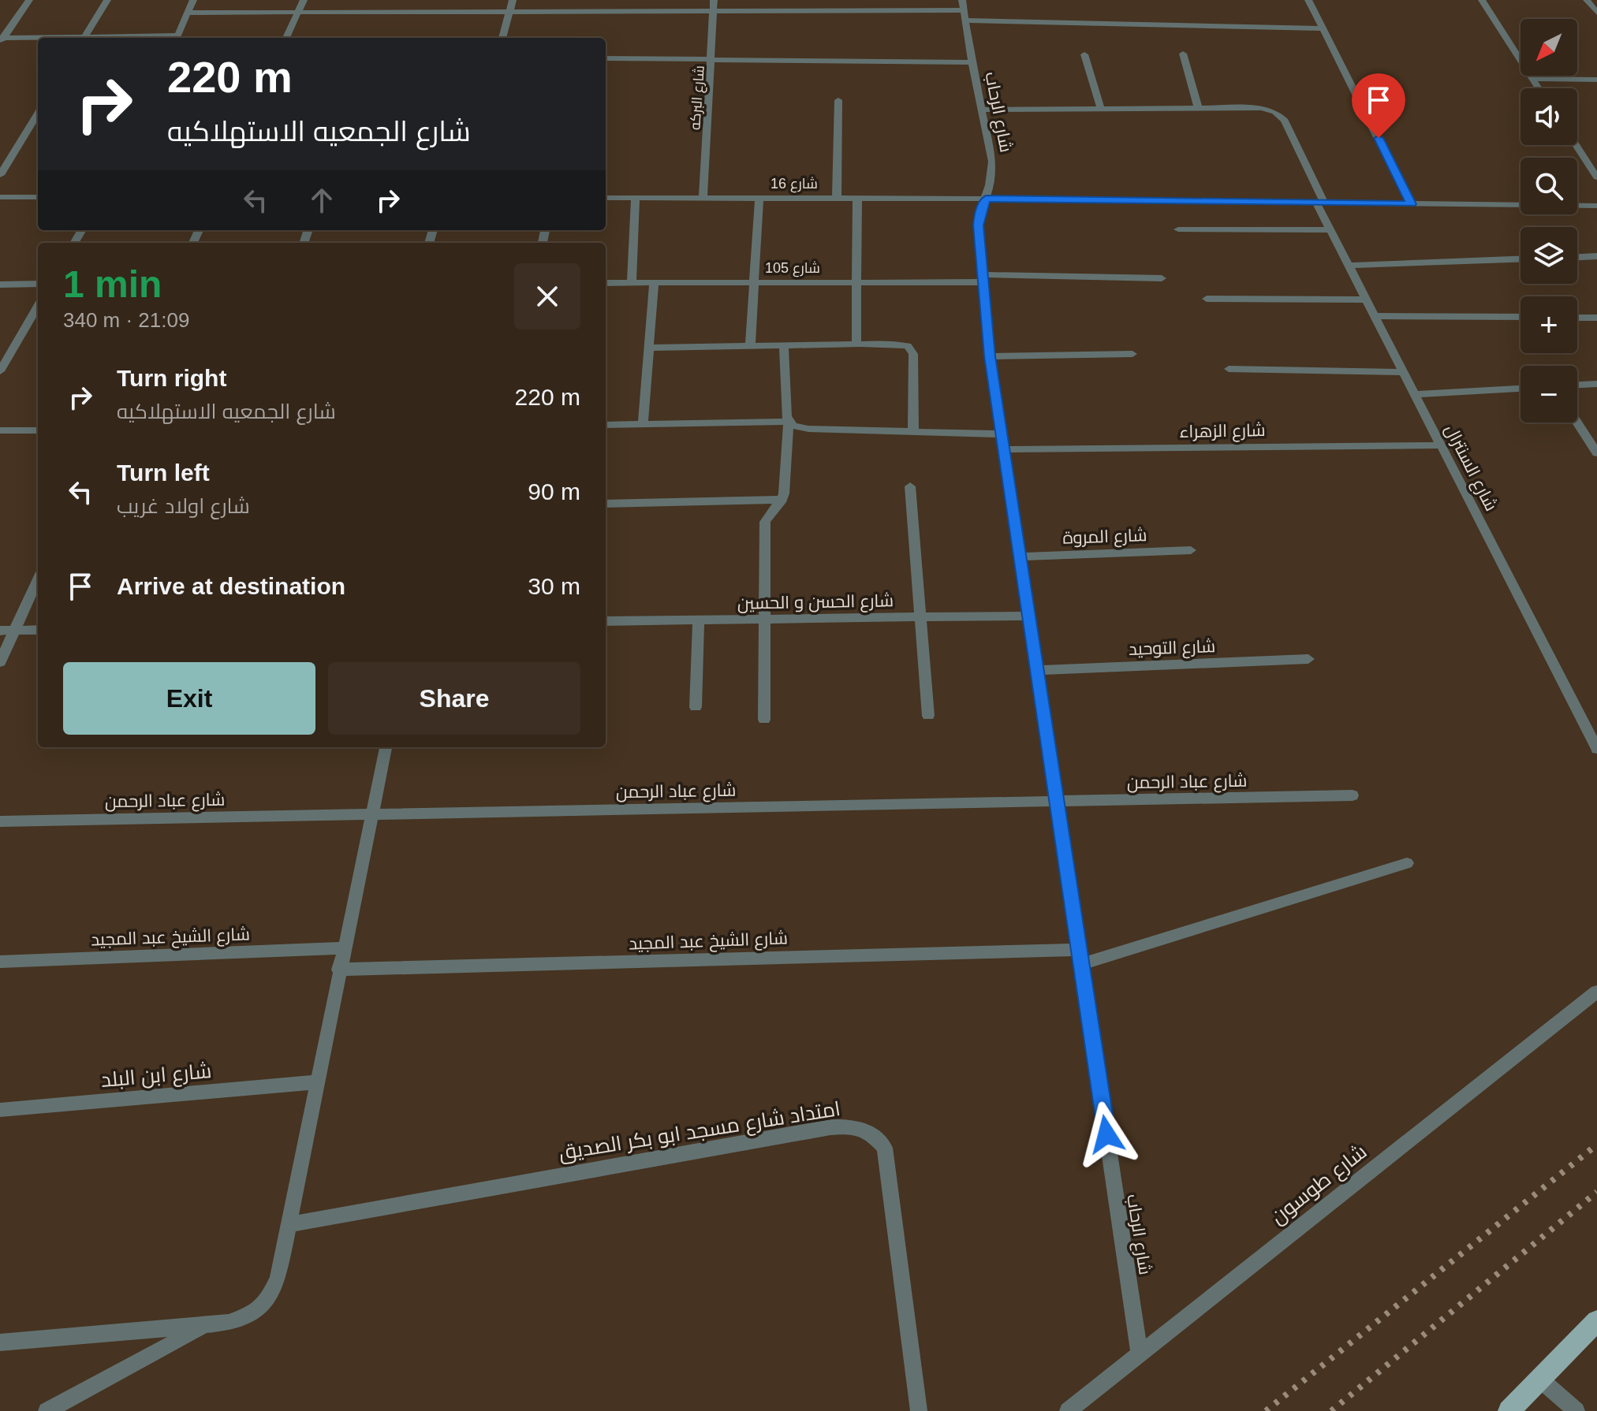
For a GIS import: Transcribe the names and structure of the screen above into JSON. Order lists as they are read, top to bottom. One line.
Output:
{"streets":{"street":["شارع البركه","شارع الرحاب","شارع 16","شارع 105","شارع الزهراء","شارع السنترال","شارع المروة","شارع الحسن و الحسين","شارع التوحيد","شارع عباد الرحمن","شارع الشيخ عبد المجيد","شارع ابن البلد","امتداد شارع مسجد ابو بكر الصديق","شارع طوسون"]},"crossings":[["شارع البركه","شارع 16"],["شارع الرحاب","شارع 16"],["شارع الرحاب","شارع 105"],["شارع الرحاب","شارع الزهراء"],["شارع الرحاب","شارع المروة"],["شارع الرحاب","شارع الحسن و الحسين"],["شارع الرحاب","شارع التوحيد"],["شارع الرحاب","شارع عباد الرحمن"],["شارع الرحاب","شارع الشيخ عبد المجيد"],["شارع الرحاب","شارع طوسون"],["شارع 16","شارع السنترال"],["شارع الزهراء","شارع السنترال"]],"north":"bottom left","page":{"map_buttons":["+","−"],"turn":["220 m","شارع الجمعيه الاستهلاكيه"],"heading":["1 min","340 m · 21:09"],"list":[{"name":"Turn right","note":"شارع الجمعيه الاستهلاكيه","value":"220 m"},{"name":"Turn left","note":"شارع اولاد غريب","value":"90 m"},{"name":"Arrive at destination","value":"30 m"}],"buttons":["Exit","Share"]}}
